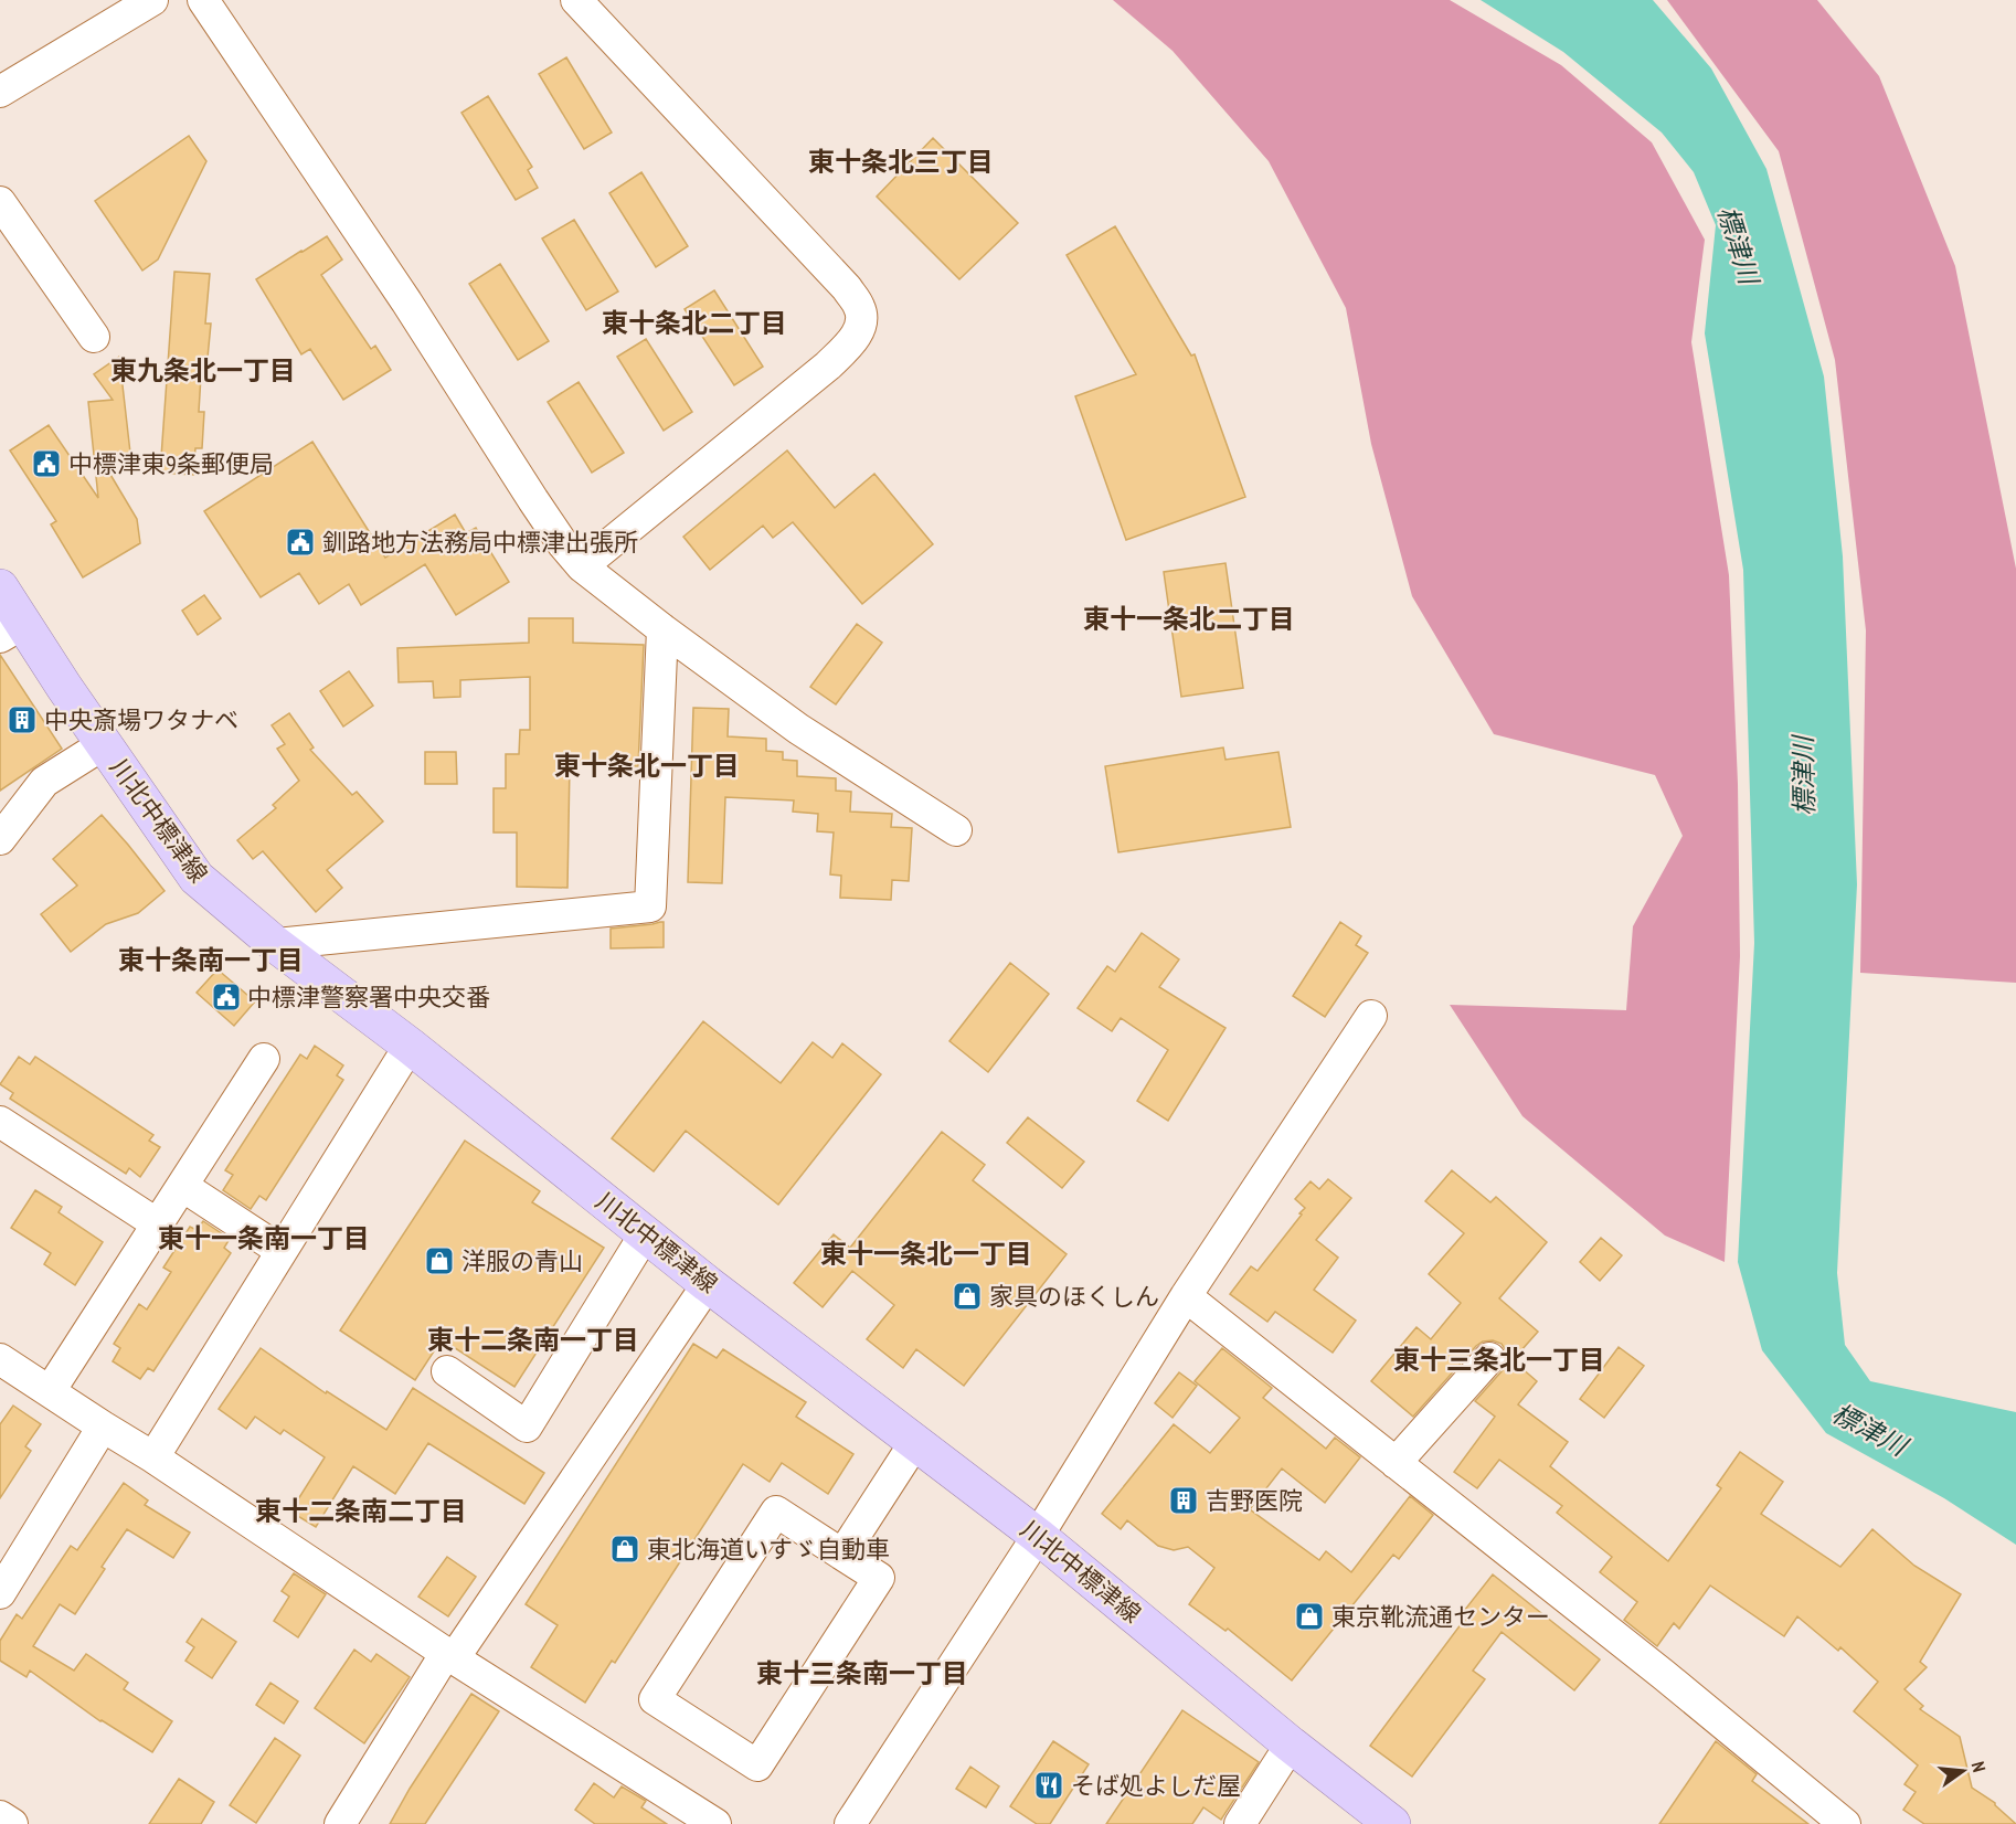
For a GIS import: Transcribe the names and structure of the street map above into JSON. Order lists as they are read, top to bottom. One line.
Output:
{"streets":{"main road":["川北中標津線"]},"districts":["東十条北三丁目","東十条北二丁目","東九条北一丁目","東十一条北二丁目","東十条北一丁目","東十条南一丁目","東十一条南一丁目","東十一条北一丁目","東十二条南一丁目","東十三条北一丁目","東十二条南二丁目","東十三条南一丁目"],"water":["標津川"],"places":{"public building":["中標津東9条郵便局","釧路地方法務局中標津出張所","中標津警察署中央交番"],"building":["中央斎場ワタナベ","吉野医院"],"shop":["洋服の青山","家具のほくしん","東北海道いすゞ自動車","東京靴流通センター"],"restaurant":["そば処よしだ屋"]},"north":"right"}
